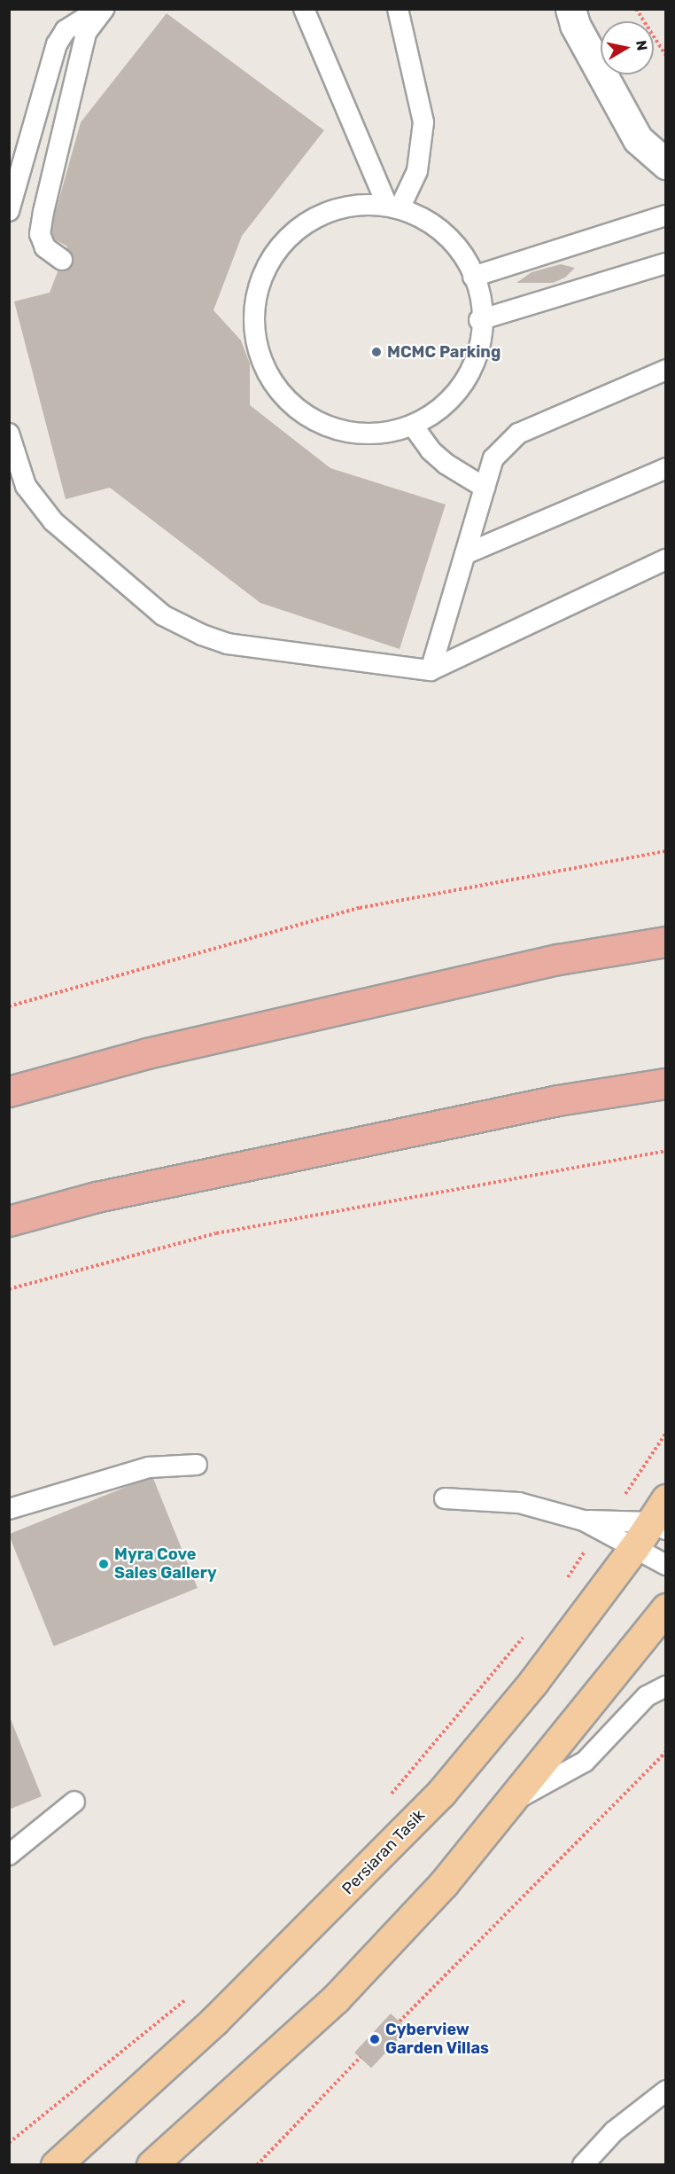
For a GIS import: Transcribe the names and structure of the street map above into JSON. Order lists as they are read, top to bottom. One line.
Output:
{"streets":{"main road":["Persiaran Tasik"]},"places":["MCMC Parking","Myra Cove Sales Gallery","Cyberview Garden Villas"],"north":"right"}
